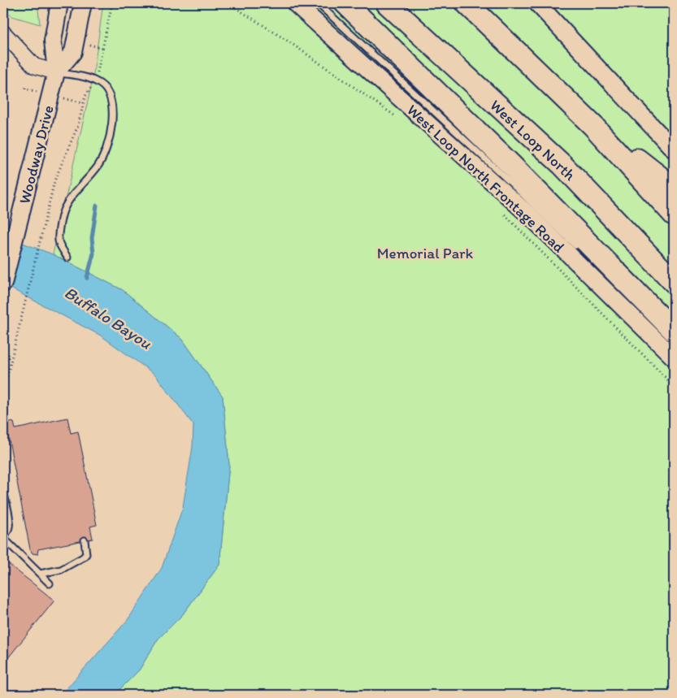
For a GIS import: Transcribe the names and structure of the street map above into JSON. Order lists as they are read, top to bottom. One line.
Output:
{"streets":{"highway":["West Loop North"],"main road":["Woodway Drive","West Loop North Frontage Road"]},"water":["Buffalo Bayou"],"parks":["Memorial Park"]}
